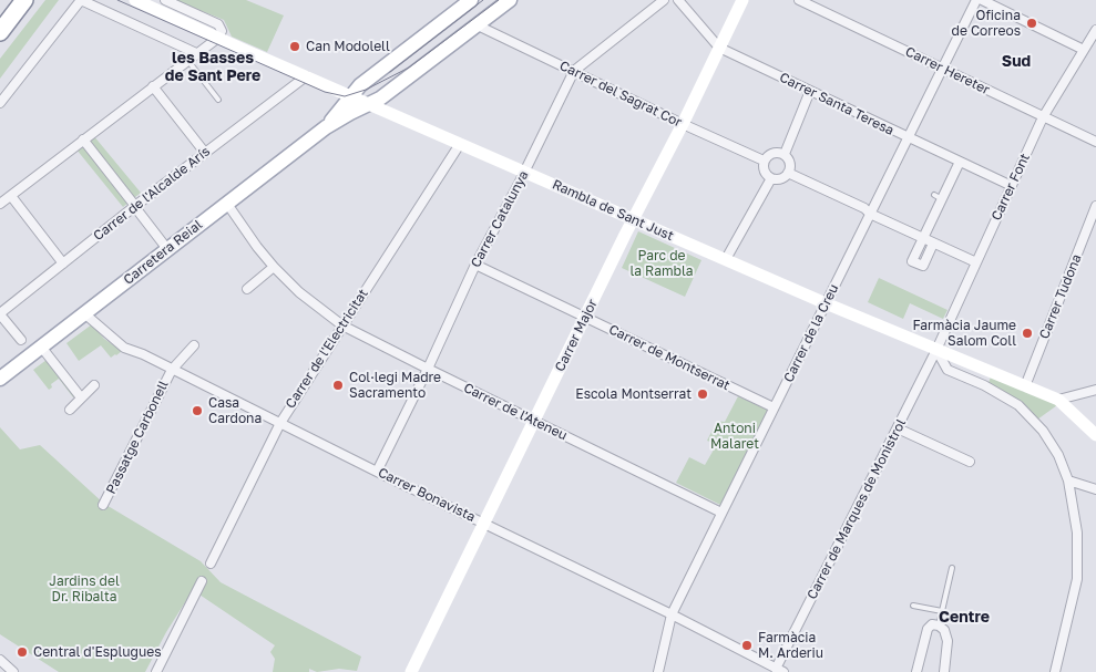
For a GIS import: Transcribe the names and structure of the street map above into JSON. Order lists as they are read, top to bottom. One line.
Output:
{"streets":{"main road":["Carretera Reial"],"street":["Carrer Hereter","Carrer del Sagrat Cor","Carrer Santa Teresa","Carrer Font","Carrer de l'Alcalde Arís","Rambla de Sant Just","Carrer Catalunya","Carrer Tudona","Carrer de la Creu","Carrer Major","Carrer de l'Electricitat","Carrer de Montserrat","Carrer de l'Ateneu","Passatge Carbonell","Carrer Bonavista","Carrer de Marques de Monistrol"]},"crossings":[["Carrer Hereter","Carrer Font"],["Carrer Hereter","Carrer de la Creu"],["Carrer del Sagrat Cor","Carrer Catalunya"],["Carrer del Sagrat Cor","Carretera Reial"],["Carrer del Sagrat Cor","Carrer Major"],["Carrer Santa Teresa","Carrer Font"],["Carrer Santa Teresa","Carrer de la Creu"],["Carrer Santa Teresa","Carrer Major"],["Carrer Font","Rambla de Sant Just"],["Carrer Font","Carrer de Marques de Monistrol"],["Carrer de l'Alcalde Arís","Rambla de Sant Just"],["Rambla de Sant Just","Carrer Catalunya"],["Rambla de Sant Just","Carretera Reial"],["Rambla de Sant Just","Carrer Tudona"],["Rambla de Sant Just","Carrer de la Creu"],["Rambla de Sant Just","Carrer Major"],["Rambla de Sant Just","Carrer de l'Electricitat"],["Rambla de Sant Just","Carrer de Marques de Monistrol"],["Carrer Catalunya","Carrer de Montserrat"],["Carrer Catalunya","Carrer de l'Ateneu"],["Carrer Catalunya","Carrer Bonavista"],["Carretera Reial","Carrer de l'Ateneu"],["Carretera Reial","Carrer Bonavista"],["Carrer de la Creu","Carrer de Montserrat"],["Carrer de la Creu","Carrer de l'Ateneu"],["Carrer de la Creu","Carrer Bonavista"],["Carrer Major","Carrer de Montserrat"],["Carrer Major","Carrer de l'Ateneu"],["Carrer Major","Carrer Bonavista"],["Carrer de l'Electricitat","Carrer de l'Ateneu"],["Carrer de l'Electricitat","Carrer Bonavista"],["Passatge Carbonell","Carrer Bonavista"],["Carrer Bonavista","Carrer de Marques de Monistrol"]],"districts":["les Basses de Sant Pere","Sud","Centre"],"parks":["Parc de la Rambla","Antoni Malaret","Jardins del Dr. Ribalta"],"places":["Oficina de Correos","Can Modolell","Farmàcia Jaume Salom Coll","Col·legi Madre Sacramento","Escola Montserrat","Casa Cardona","Farmàcia M. Arderiu","Central d'Esplugues"]}
